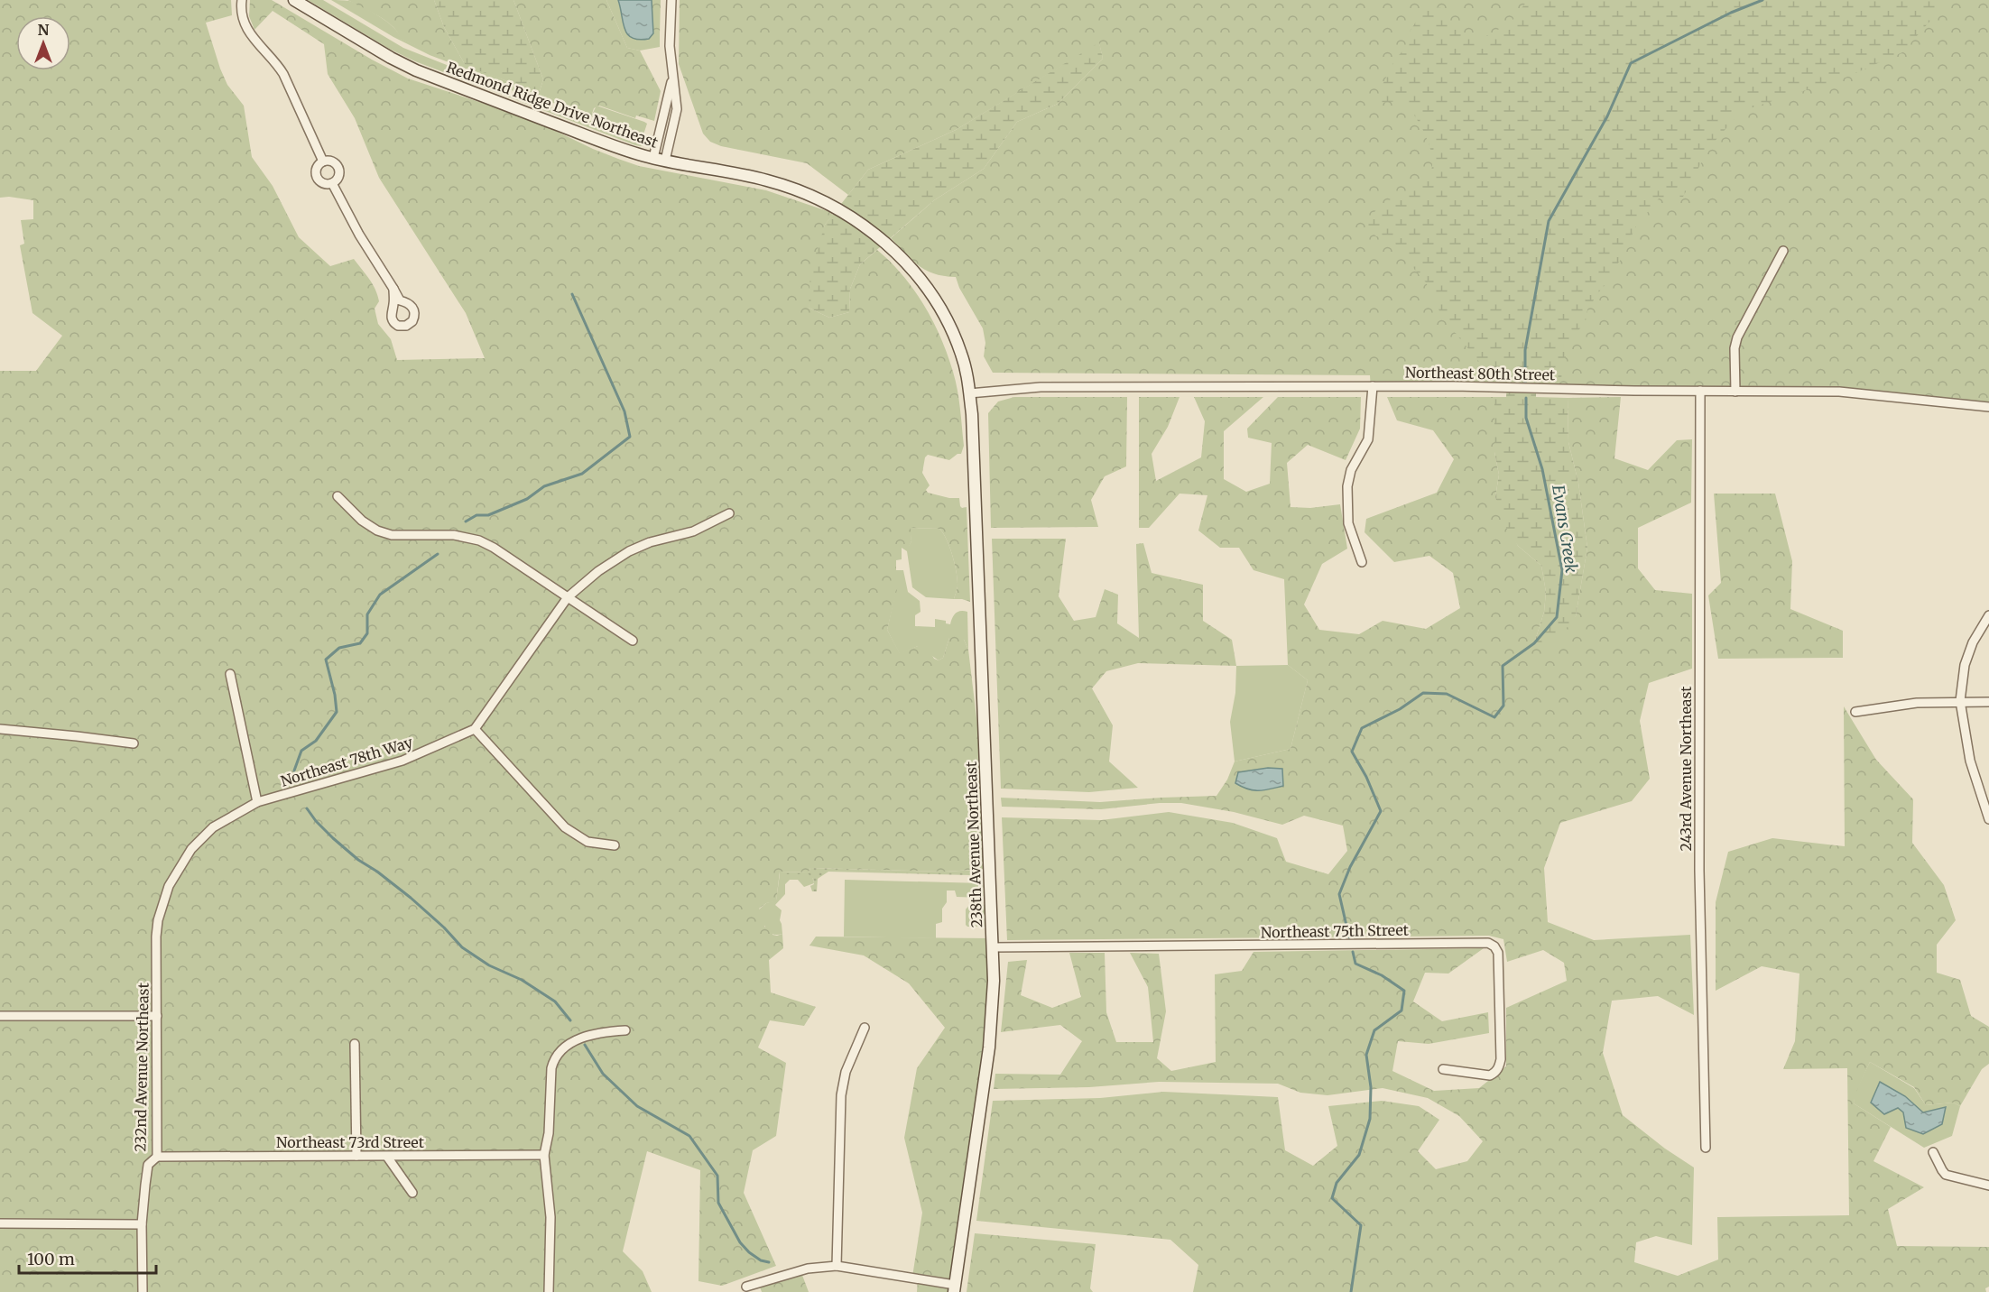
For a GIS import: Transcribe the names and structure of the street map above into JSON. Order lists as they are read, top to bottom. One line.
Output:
{"streets":{"street":["Redmond Ridge Drive Northeast","Northeast 80th Street","Northeast 78th Way","243rd Avenue Northeast","238th Avenue Northeast","Northeast 75th Street","232nd Avenue Northeast","Northeast 73rd Street"]},"crossings":[["Redmond Ridge Drive Northeast","Northeast 80th Street"],["Redmond Ridge Drive Northeast","238th Avenue Northeast"],["Northeast 80th Street","243rd Avenue Northeast"],["Northeast 80th Street","238th Avenue Northeast"],["Northeast 78th Way","232nd Avenue Northeast"],["238th Avenue Northeast","Northeast 75th Street"],["232nd Avenue Northeast","Northeast 73rd Street"]],"water":["Evans Creek"],"scale_bar":"100 m","north":"top"}
